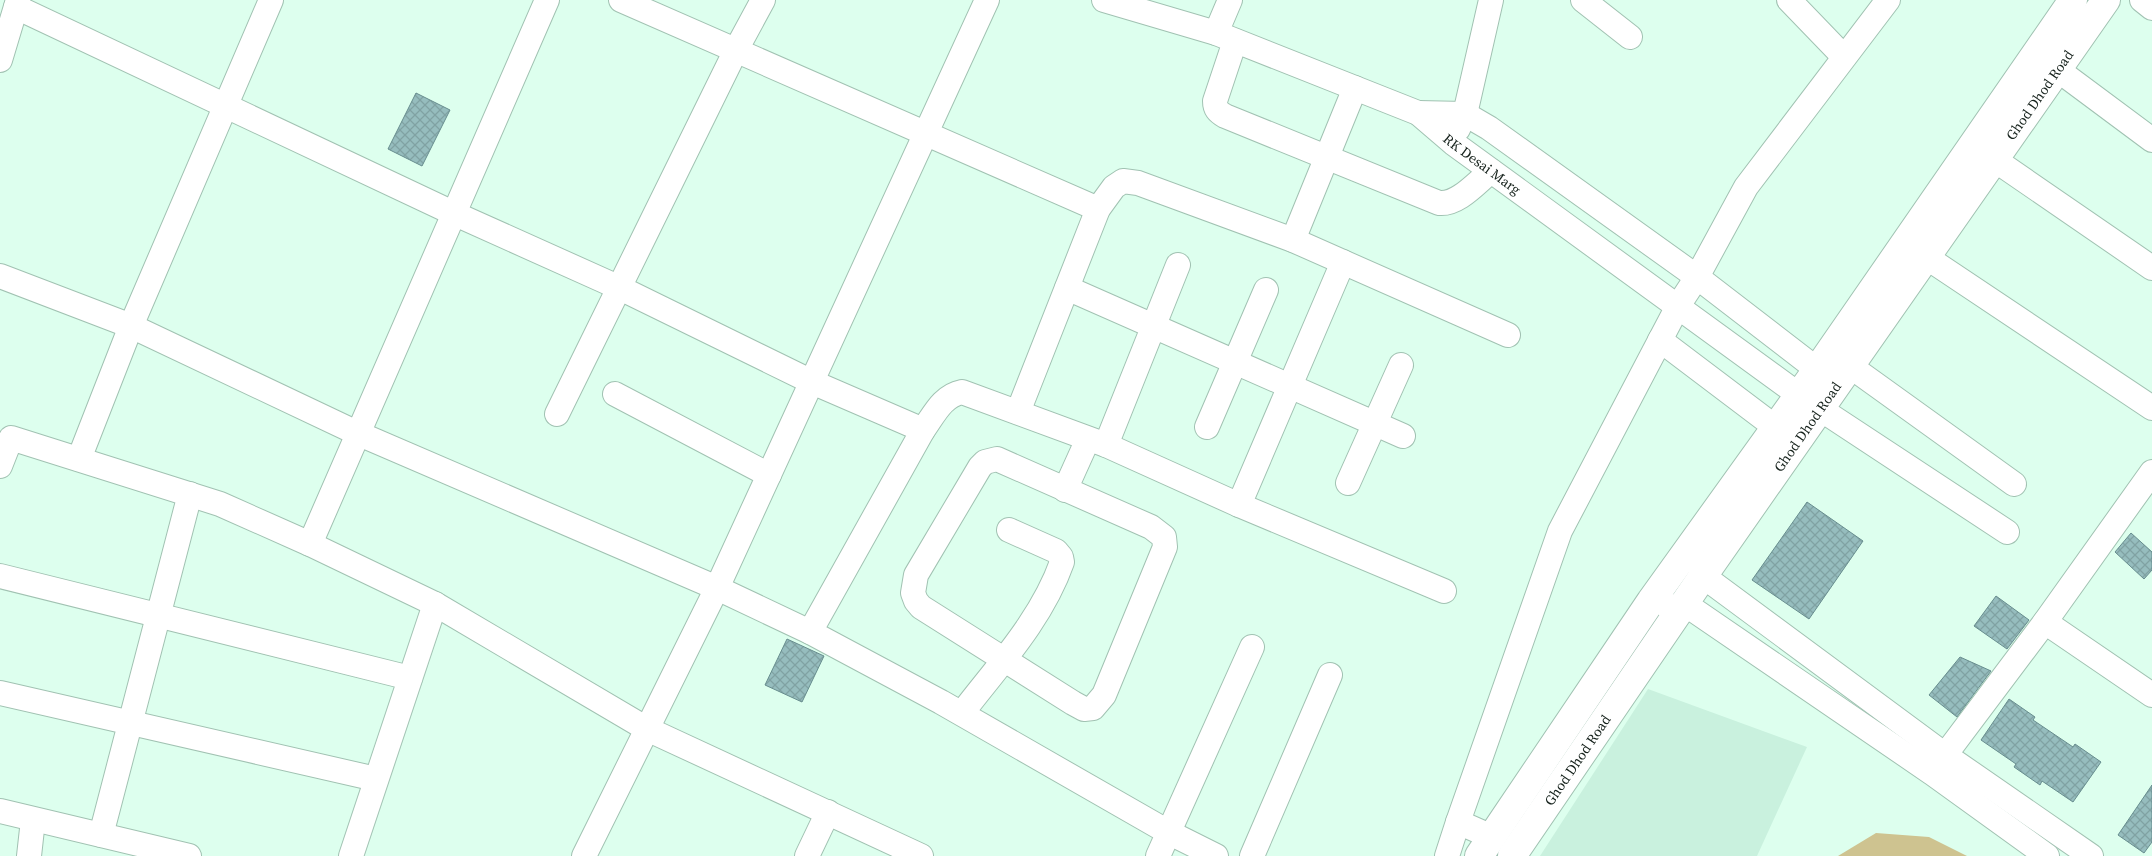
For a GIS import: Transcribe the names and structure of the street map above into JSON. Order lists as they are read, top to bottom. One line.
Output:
{"streets":{"main road":["Ghod Dhod Road"],"street":["RK Desai Marg"]},"crossings":[["Ghod Dhod Road","RK Desai Marg"]]}
